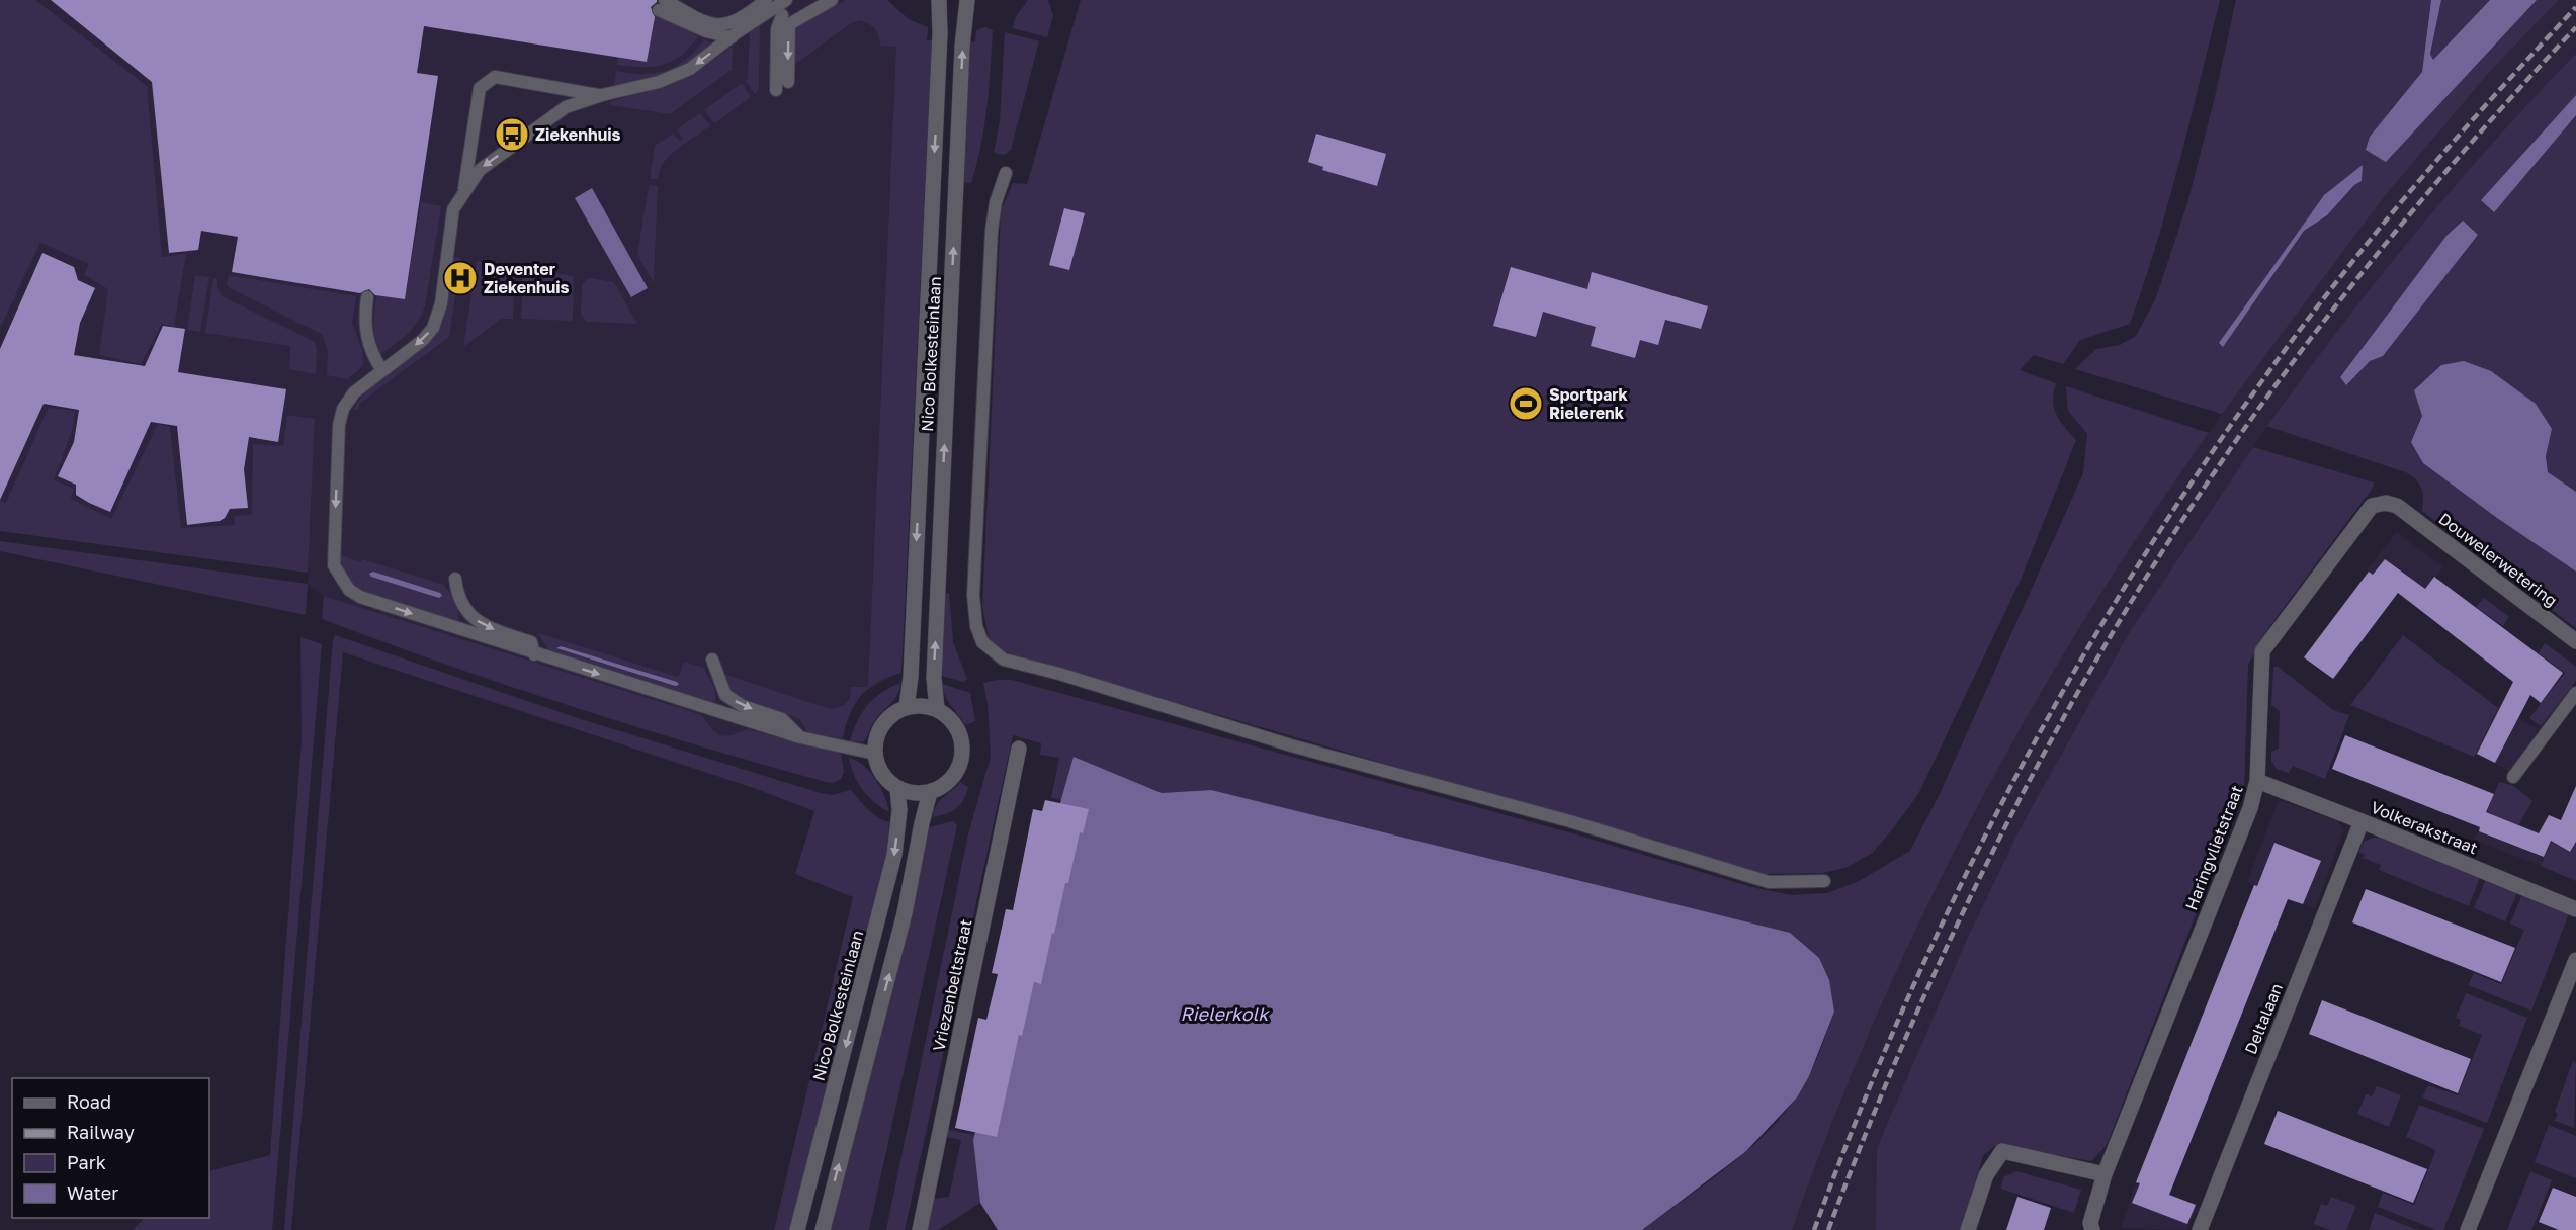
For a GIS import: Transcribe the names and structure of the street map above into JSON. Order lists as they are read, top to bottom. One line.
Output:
{"streets":{"street":["Nico Bolkesteinlaan","Douwelerwetering","Volkerakstraat","Haringvlietstraat","Vriezenbeltstraat","Deltalaan"]},"crossings":[["Douwelerwetering","Haringvlietstraat"],["Volkerakstraat","Haringvlietstraat"],["Volkerakstraat","Deltalaan"]],"water":["Rielerkolk"],"places":{"bus stop":["Ziekenhuis"],"hospital":["Deventer Ziekenhuis"],"sports":["Sportpark Rielerenk"]},"legend":["Road","Railway","Park","Water"]}
